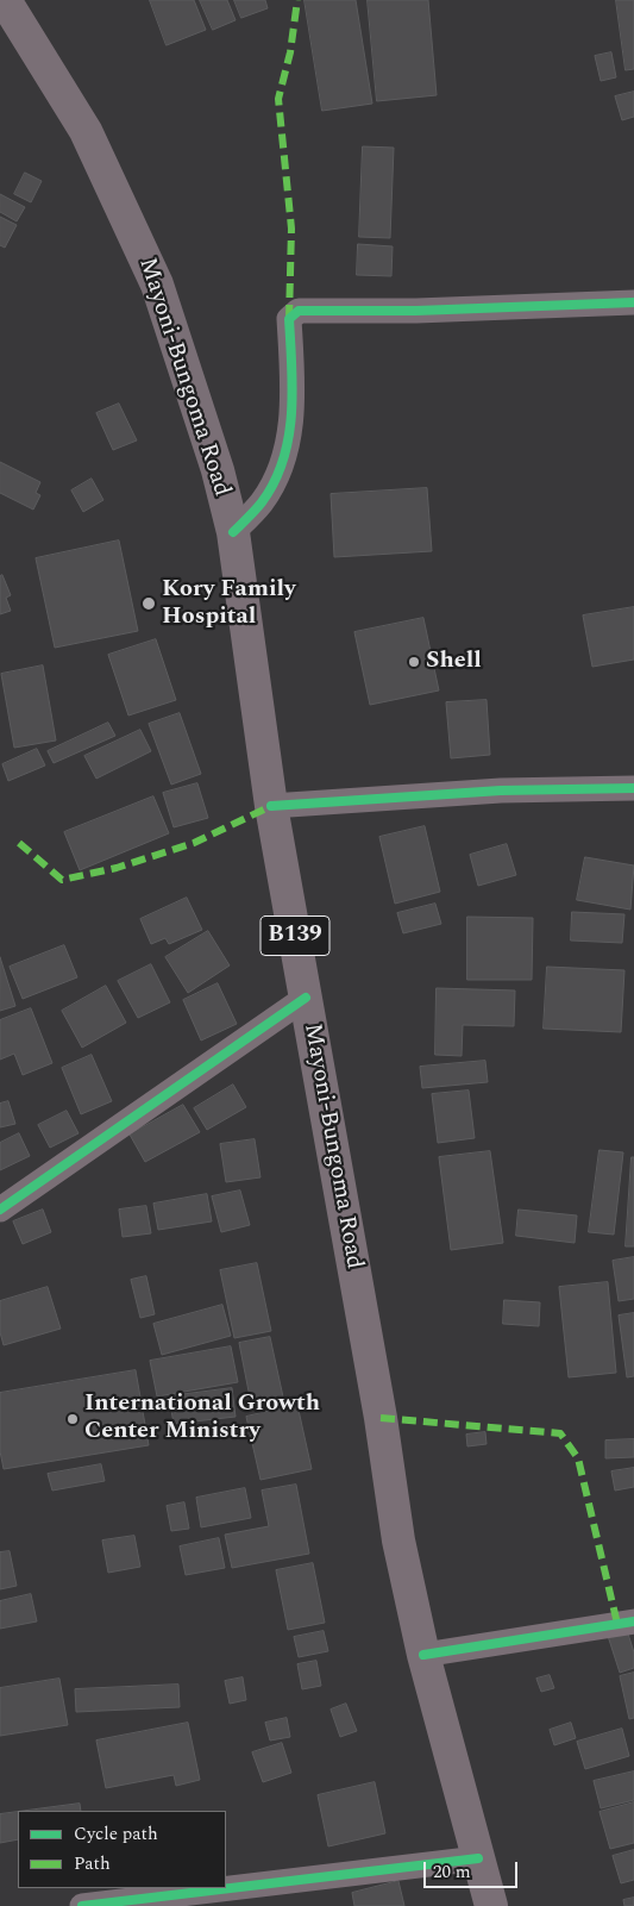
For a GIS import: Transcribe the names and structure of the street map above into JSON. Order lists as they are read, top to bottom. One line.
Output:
{"streets":{"main road":["Mayoni-Bungoma Road","B139"]},"places":["Kory Family Hospital","Shell","International Growth Center Ministry"],"legend":["Cycle path","Path"],"scale_bar":"20 m"}
